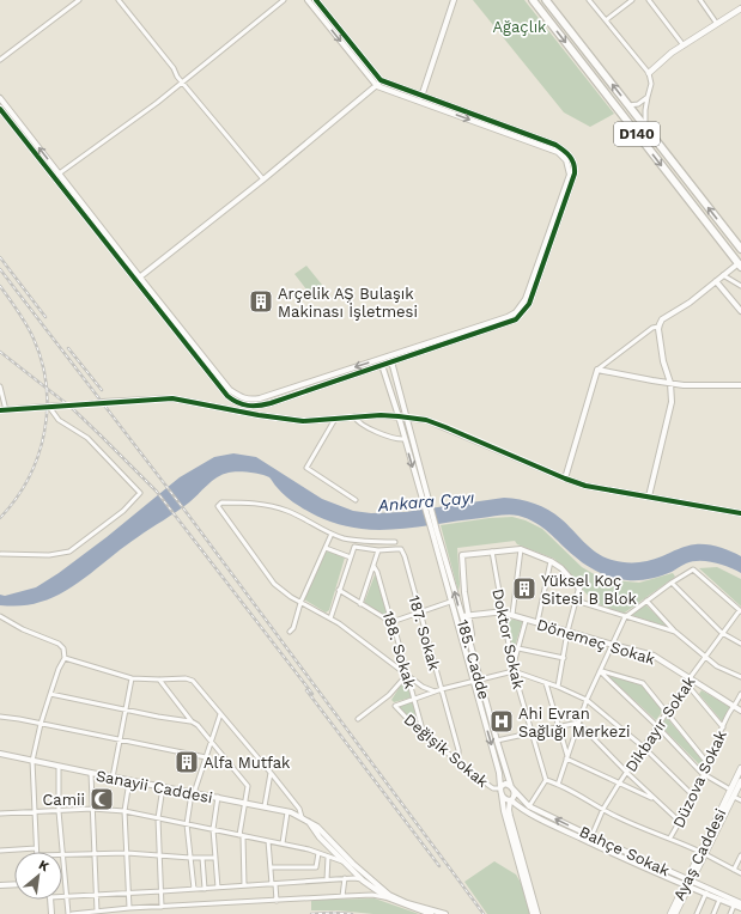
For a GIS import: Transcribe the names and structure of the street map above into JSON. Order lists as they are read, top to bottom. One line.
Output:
{"streets":{"highway":["D140"],"main road":["Ayaş Caddesi"],"street":["187. Sokak","Doktor Sokak","Dönemeç Sokak","188. Sokak","185. Cadde","Dikbayır Sokak","Değişik Sokak","Düzova Sokak","Sanayii Caddesi","Bahçe Sokak"]},"crossings":[["187. Sokak","Değişik Sokak"],["Doktor Sokak","Dönemeç Sokak"],["Dönemeç Sokak","185. Cadde"],["Dönemeç Sokak","Dikbayır Sokak"],["Dönemeç Sokak","Düzova Sokak"],["188. Sokak","Değişik Sokak"],["185. Cadde","Değişik Sokak"],["185. Cadde","Bahçe Sokak"],["Dikbayır Sokak","Bahçe Sokak"],["Değişik Sokak","Bahçe Sokak"],["Bahçe Sokak","Ayaş Caddesi"]],"water":["Ankara Çayı"],"parks":["Ağaçlık"],"places":{"building":["Arçelik AŞ Bulaşık Makinası İşletmesi","Yüksel Koç Sitesi B Blok","Alfa Mutfak"],"hospital":["Ahi Evran Sağlığı Merkezi"],"mosque":["Camii"]},"north":"top right"}
